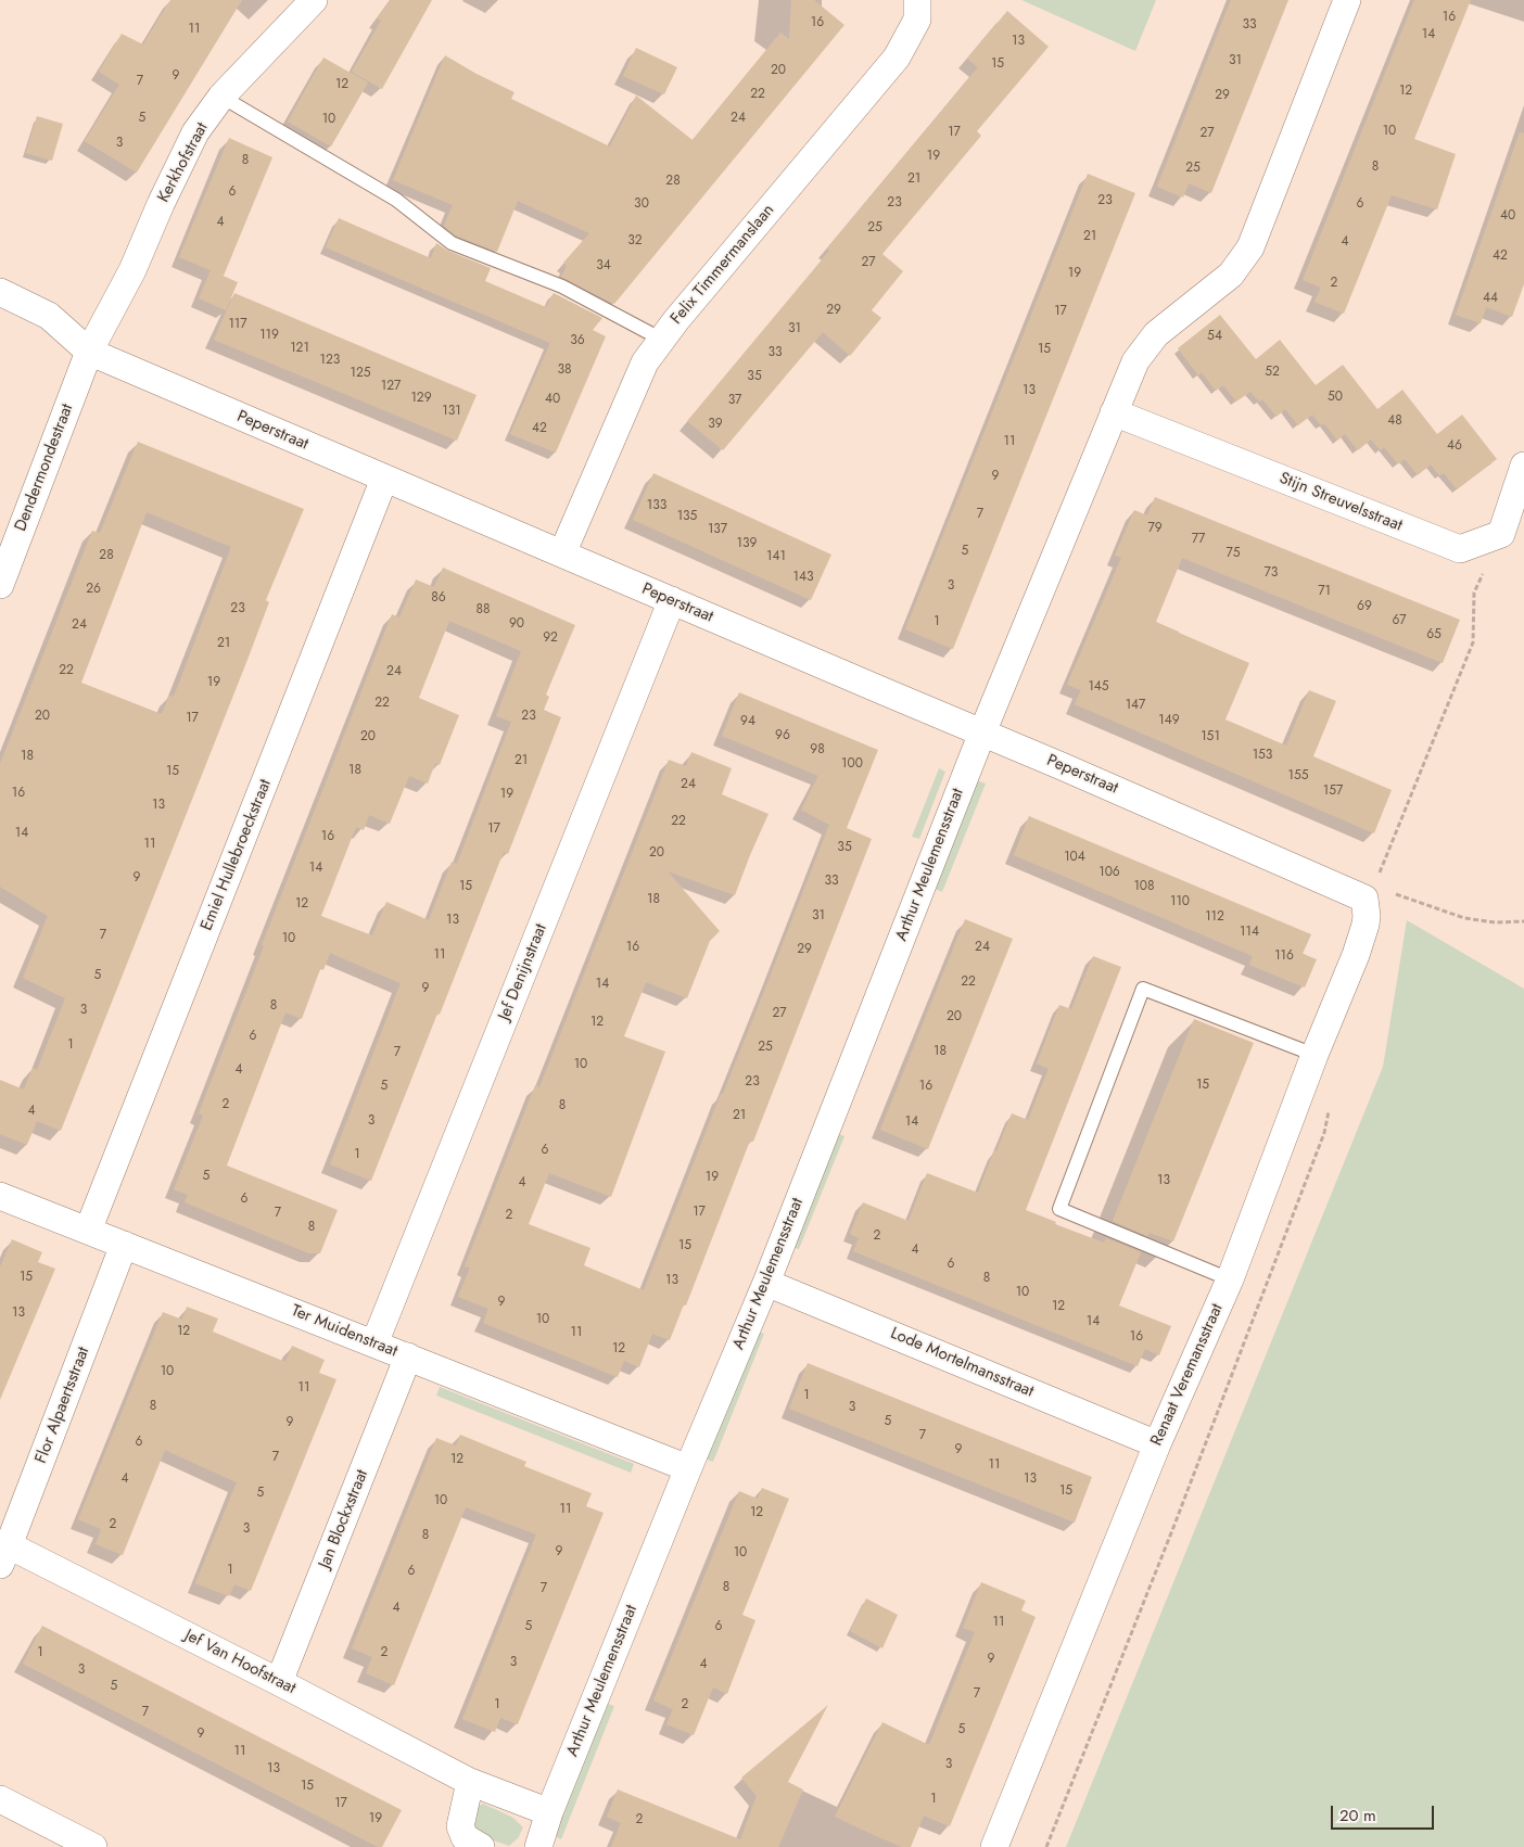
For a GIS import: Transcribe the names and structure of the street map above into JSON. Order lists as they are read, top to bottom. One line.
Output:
{"streets":{"street":["Kerkhofstraat","Felix Timmermanslaan","Peperstraat","Dendermondestraat","Stijn Streuvelsstraat","Emiel Hullebroeckstraat","Arthur Meulemensstraat","Jef Denijnstraat","Ter Muidenstraat","Lode Mortelmansstraat","Renaat Veremansstraat","Flor Alpaertsstraat","Jan Blockxstraat","Jef Van Hoofstraat"]},"crossings":[["Kerkhofstraat","Peperstraat"],["Kerkhofstraat","Dendermondestraat"],["Felix Timmermanslaan","Peperstraat"],["Peperstraat","Dendermondestraat"],["Peperstraat","Emiel Hullebroeckstraat"],["Peperstraat","Arthur Meulemensstraat"],["Peperstraat","Jef Denijnstraat"],["Peperstraat","Renaat Veremansstraat"],["Emiel Hullebroeckstraat","Ter Muidenstraat"],["Arthur Meulemensstraat","Ter Muidenstraat"],["Arthur Meulemensstraat","Lode Mortelmansstraat"],["Arthur Meulemensstraat","Jef Van Hoofstraat"],["Jef Denijnstraat","Ter Muidenstraat"],["Ter Muidenstraat","Flor Alpaertsstraat"],["Ter Muidenstraat","Jan Blockxstraat"],["Lode Mortelmansstraat","Renaat Veremansstraat"],["Flor Alpaertsstraat","Jef Van Hoofstraat"],["Jan Blockxstraat","Jef Van Hoofstraat"]],"house_numbers":["16","16","33","11","14","13","31","15","20","9","7","12","12","22","29","5","24","10","10","17","27","3","19","8","8","25","21","28","6","23","23","30","6","40","4","25","21","32","4","42","27","34","19","2","44","29","17","117","31","119","54","36","121","15","33","123","38","52","125","35","127","13","50","129","40","37","131","48","39","42","11","46","9","133","7","135","79","137","77","139","5","75","28","141","73","143","3","26","71","86","69","23","88","67","1","90","24","65","92","21","22","24","19","145","22","147","20","23","17","149","94","96","20","151","98","153","18","21","100","18","15","155","24","157","16","19","13","22","17","14","16","11","35","20","104","14","106","9","33","15","108","18","110","12","31","112","13","114","7","10","16","24","29","11","116","5","22","14","9","8","3","27","20","12","6","1","25","18","7","10","4","23","15","5","16","2","8","4","21","3","14","6","1","5","19","13","4","6","17","7","2","8","2","15","4","6","15","8","13","10","9","12","13","10","14","12","11","16","12","10","11","1","8","3","5","9","7","6","9","7","12","11","4","13","15","5","10","11","12","2","3","8","9","10","1","6","8","7","4","11","5","6","1","2","9","3","4","3","5","7","1","2","7","5","9","11","3","13","15","1","17","19","2"],"scale_bar":"20 m"}
